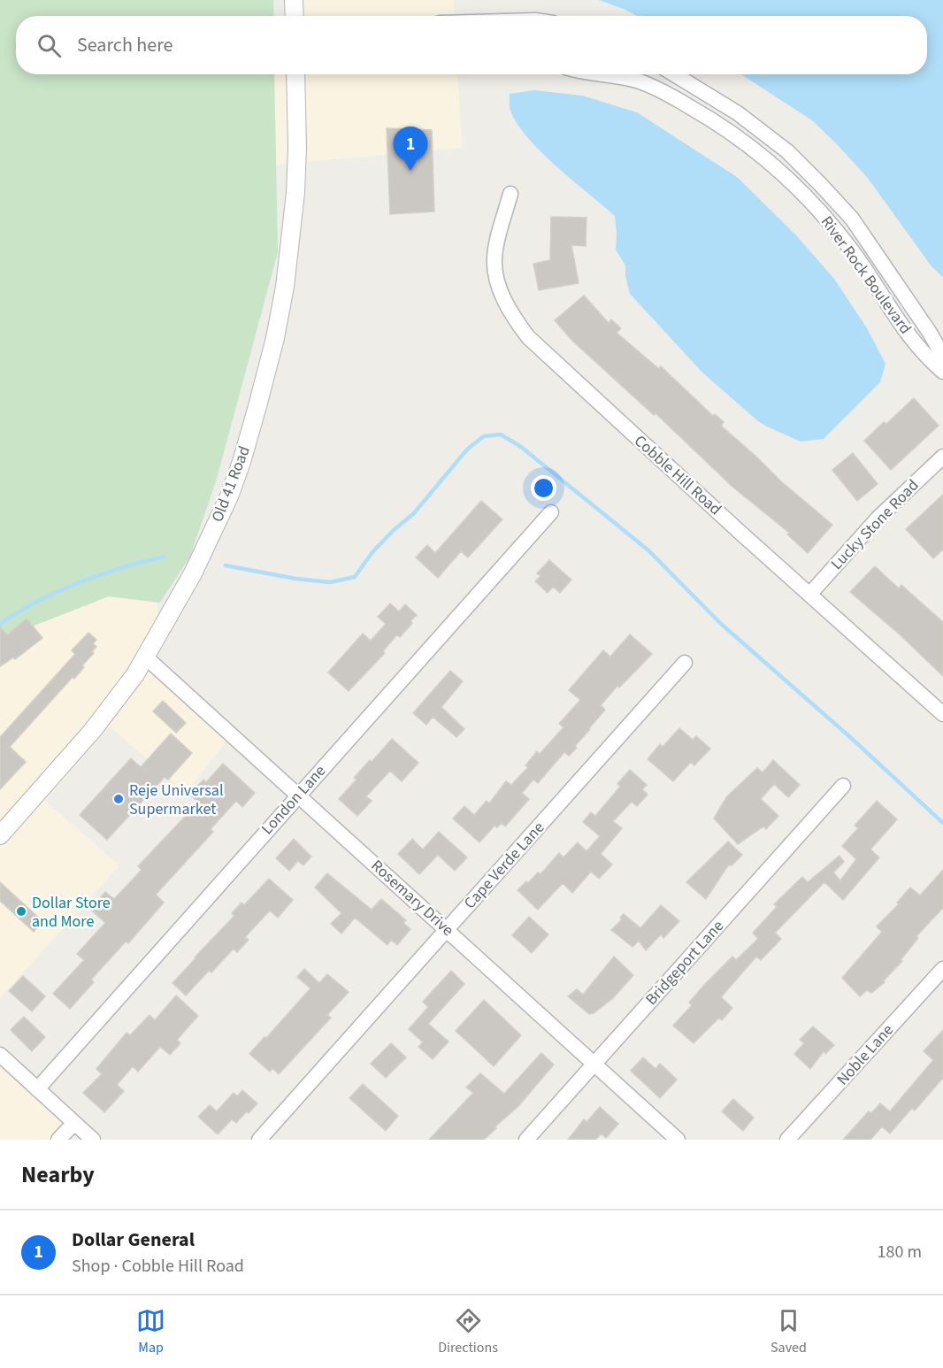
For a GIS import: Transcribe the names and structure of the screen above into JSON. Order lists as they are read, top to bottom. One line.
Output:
{"streets":{"street":["River Rock Boulevard","Cobble Hill Road","Old 41 Road","Lucky Stone Road","London Lane","Cape Verde Lane","Rosemary Drive","Bridgeport Lane","Noble Lane"]},"crossings":[["Cobble Hill Road","Lucky Stone Road"],["Old 41 Road","Rosemary Drive"],["London Lane","Rosemary Drive"],["Cape Verde Lane","Rosemary Drive"],["Rosemary Drive","Bridgeport Lane"]],"places":["Reje Universal Supermarket","Dollar Store and More"],"page":{"search":"Search here","pins":"1","heading":"Nearby","list":[{"mark":"1","name":"Dollar General","note":"Shop · Cobble Hill Road","value":"180 m"}],"nav":["Map","Directions","Saved"]}}
